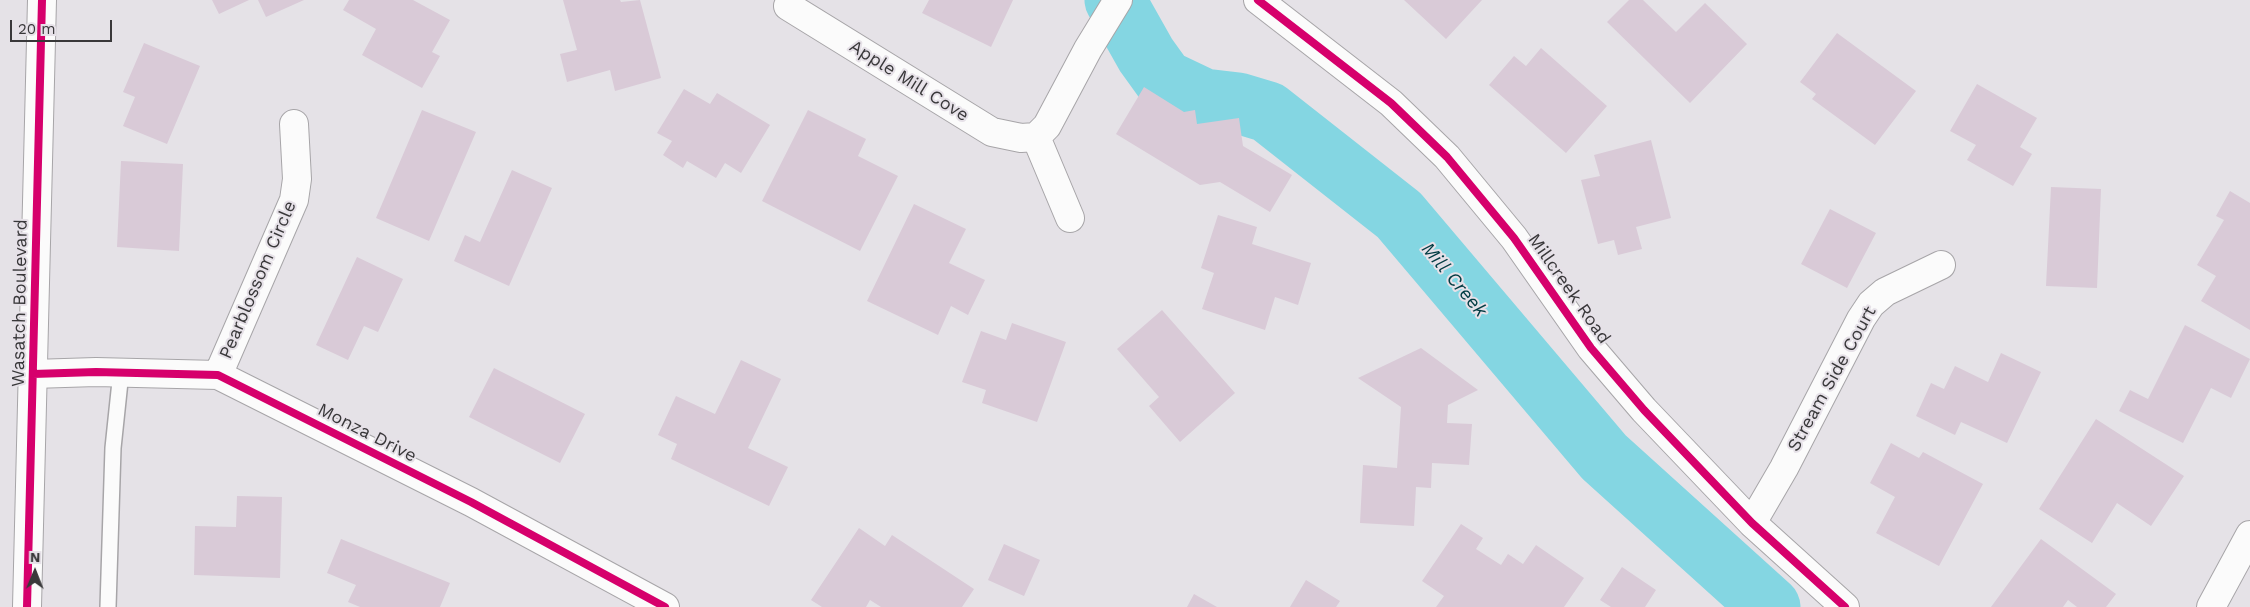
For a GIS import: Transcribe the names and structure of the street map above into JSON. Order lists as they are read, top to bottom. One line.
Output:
{"streets":{"street":["Apple Mill Cove","Pearblossom Circle","Millcreek Road","Wasatch Boulevard","Stream Side Court","Monza Drive"]},"crossings":[["Pearblossom Circle","Monza Drive"],["Millcreek Road","Stream Side Court"],["Wasatch Boulevard","Monza Drive"]],"water":["Mill Creek"],"scale_bar":"20 m","north":"top"}
